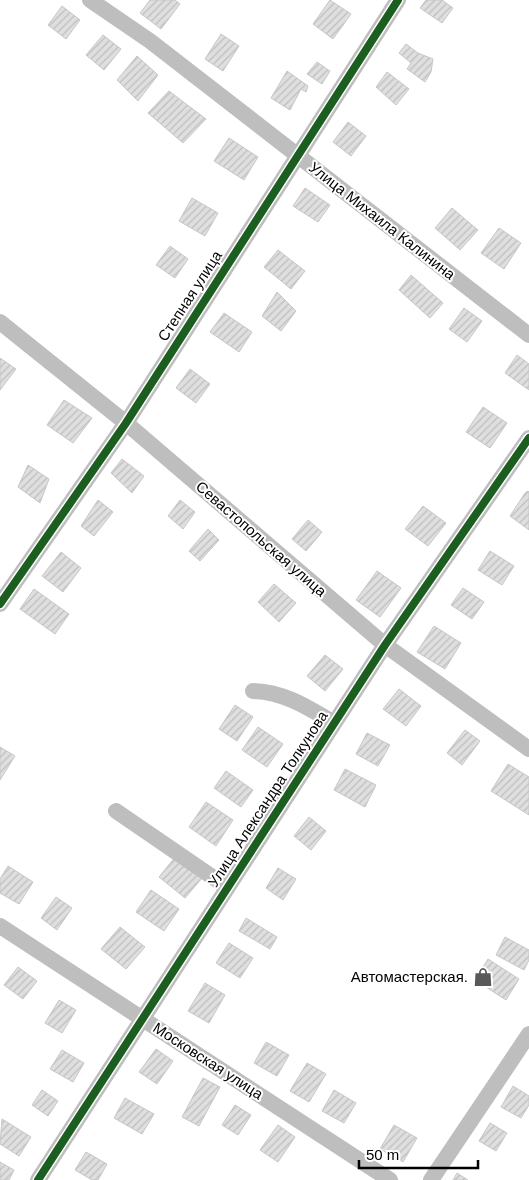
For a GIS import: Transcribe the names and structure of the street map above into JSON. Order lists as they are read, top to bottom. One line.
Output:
{"streets":{"street":["Улица Михаила Калинина","Степная улица","Севастопольская улица","Улица Александра Толкунова","Московская улица"]},"crossings":[["Улица Михаила Калинина","Степная улица"],["Степная улица","Севастопольская улица"],["Севастопольская улица","Улица Александра Толкунова"],["Улица Александра Толкунова","Московская улица"]],"places":{"shop":["Автомастерская."]},"scale_bar":"50 m"}
